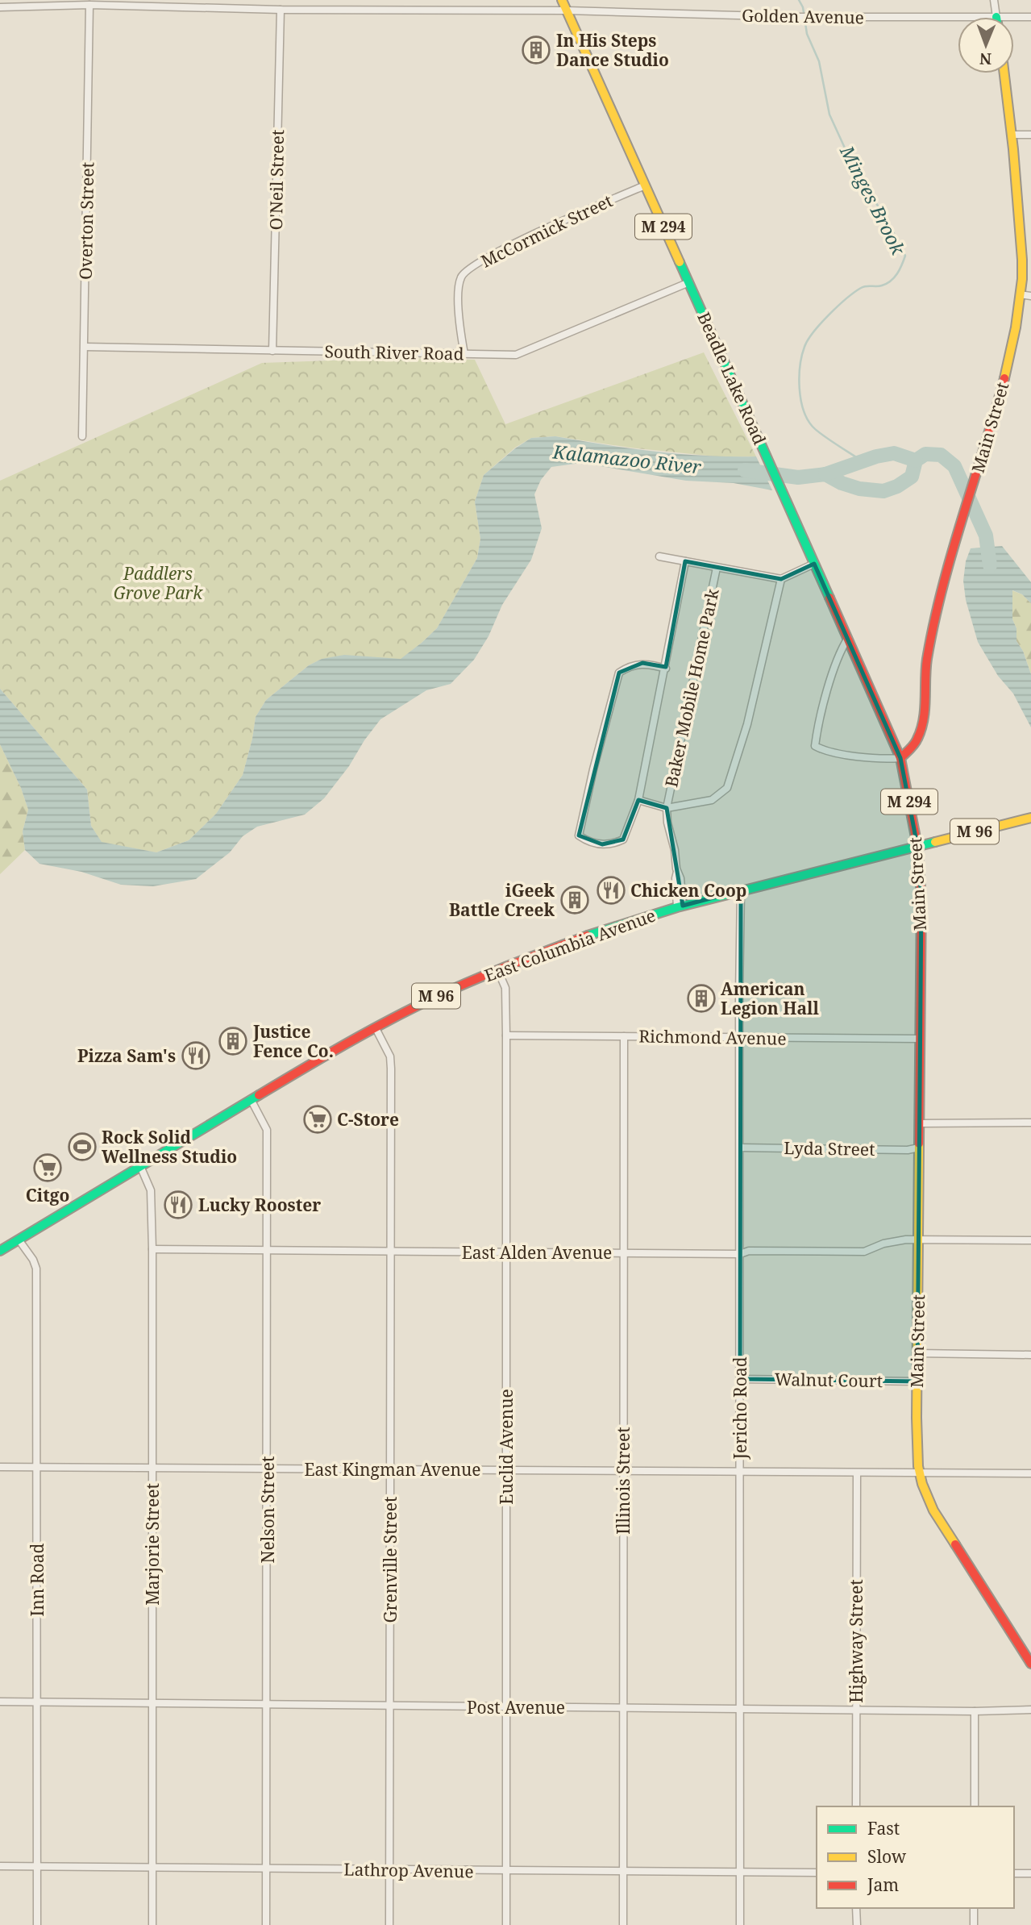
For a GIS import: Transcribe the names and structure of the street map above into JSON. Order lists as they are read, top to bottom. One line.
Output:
{"streets":{"main road":["M 294","Beadle Lake Road","Main Street","M 96","East Columbia Avenue"],"street":["Golden Avenue","O'Neil Street","Overton Street","McCormick Street","South River Road","Baker Mobile Home Park","Richmond Avenue","Lyda Street","East Alden Avenue","Walnut Court","Jericho Road","Euclid Avenue","East Kingman Avenue","Illinois Street","Nelson Street","Marjorie Street","Grenville Street","Inn Road","Highway Street","Post Avenue","Lathrop Avenue"]},"crossings":[["Golden Avenue","O'Neil Street"],["Golden Avenue","Overton Street"],["Golden Avenue","Beadle Lake Road"],["O'Neil Street","South River Road"],["Overton Street","South River Road"],["McCormick Street","South River Road"],["McCormick Street","Beadle Lake Road"],["South River Road","Beadle Lake Road"],["Beadle Lake Road","Main Street"],["Main Street","East Columbia Avenue"],["Main Street","Richmond Avenue"],["Main Street","Lyda Street"],["Main Street","East Alden Avenue"],["Main Street","Walnut Court"],["Main Street","East Kingman Avenue"],["East Columbia Avenue","Jericho Road"],["East Columbia Avenue","Euclid Avenue"],["East Columbia Avenue","Nelson Street"],["East Columbia Avenue","Marjorie Street"],["East Columbia Avenue","Grenville Street"],["East Columbia Avenue","Inn Road"],["Richmond Avenue","Jericho Road"],["Richmond Avenue","Euclid Avenue"],["Richmond Avenue","Illinois Street"],["Lyda Street","Jericho Road"],["East Alden Avenue","Jericho Road"],["East Alden Avenue","Euclid Avenue"],["East Alden Avenue","Illinois Street"],["East Alden Avenue","Nelson Street"],["East Alden Avenue","Marjorie Street"],["East Alden Avenue","Grenville Street"],["Walnut Court","Jericho Road"],["Jericho Road","East Kingman Avenue"],["Jericho Road","Post Avenue"],["Jericho Road","Lathrop Avenue"],["Euclid Avenue","East Kingman Avenue"],["Euclid Avenue","Post Avenue"],["Euclid Avenue","Lathrop Avenue"],["East Kingman Avenue","Illinois Street"],["East Kingman Avenue","Nelson Street"],["East Kingman Avenue","Marjorie Street"],["East Kingman Avenue","Grenville Street"],["East Kingman Avenue","Inn Road"],["East Kingman Avenue","Highway Street"],["Illinois Street","Post Avenue"],["Illinois Street","Lathrop Avenue"],["Nelson Street","Post Avenue"],["Nelson Street","Lathrop Avenue"],["Marjorie Street","Post Avenue"],["Marjorie Street","Lathrop Avenue"],["Grenville Street","Post Avenue"],["Grenville Street","Lathrop Avenue"],["Inn Road","Post Avenue"],["Inn Road","Lathrop Avenue"],["Highway Street","Post Avenue"]],"water":["Minges Brook","Kalamazoo River"],"parks":["Paddlers Grove Park"],"places":{"building":["In His Steps Dance Studio","iGeek Battle Creek","American Legion Hall","Justice Fence Co."],"restaurant":["Chicken Coop","Pizza Sam's","Lucky Rooster"],"supermarket":["C-Store","Citgo"],"sports":["Rock Solid Wellness Studio"]},"legend":["Fast","Slow","Jam"],"north":"bottom"}
